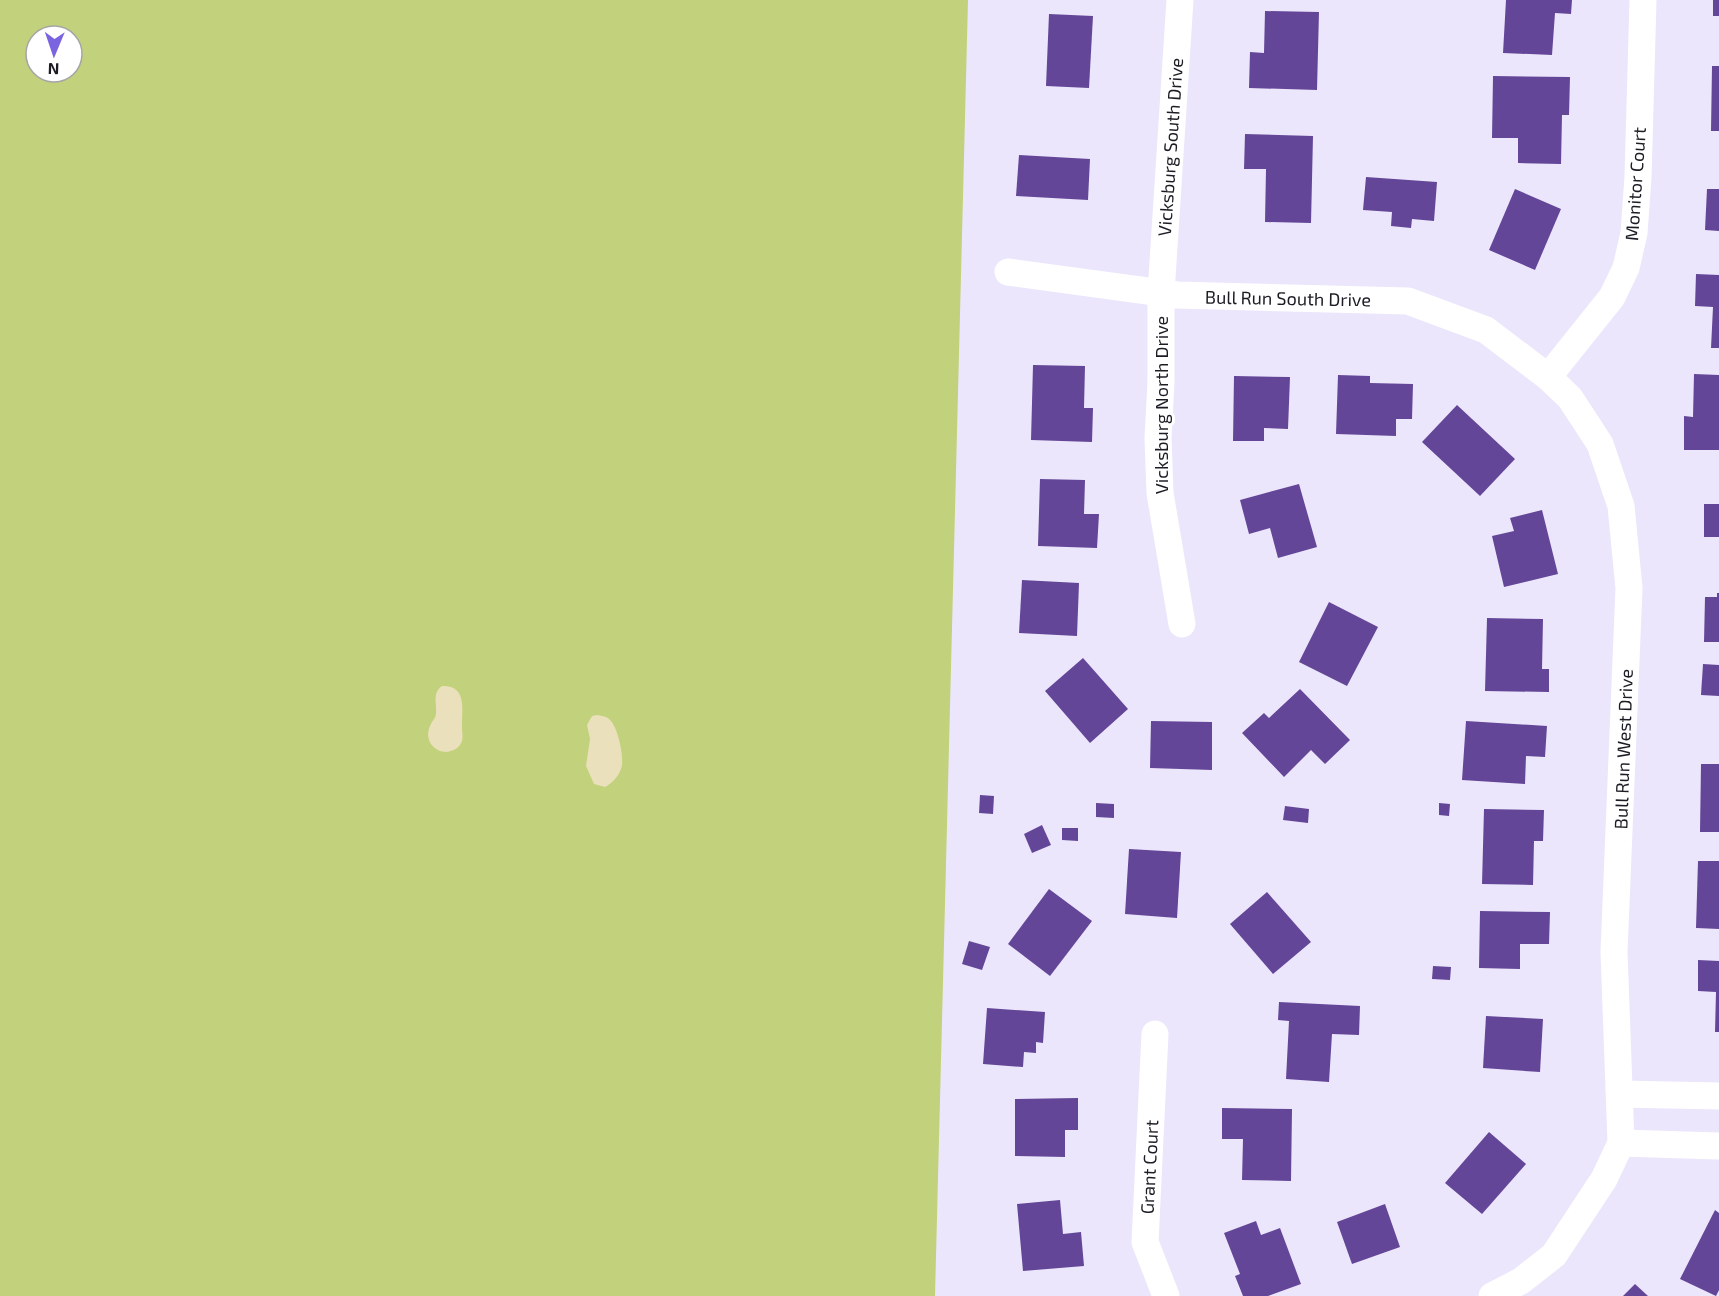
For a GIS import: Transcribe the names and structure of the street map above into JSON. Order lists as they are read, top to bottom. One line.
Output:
{"streets":{"street":["Vicksburg South Drive","Monitor Court","Bull Run South Drive","Vicksburg North Drive","Bull Run West Drive","Grant Court"]},"crossings":[["Vicksburg South Drive","Bull Run South Drive"],["Vicksburg South Drive","Vicksburg North Drive"],["Monitor Court","Bull Run South Drive"],["Monitor Court","Bull Run West Drive"],["Bull Run South Drive","Vicksburg North Drive"],["Bull Run South Drive","Bull Run West Drive"]],"north":"bottom"}
